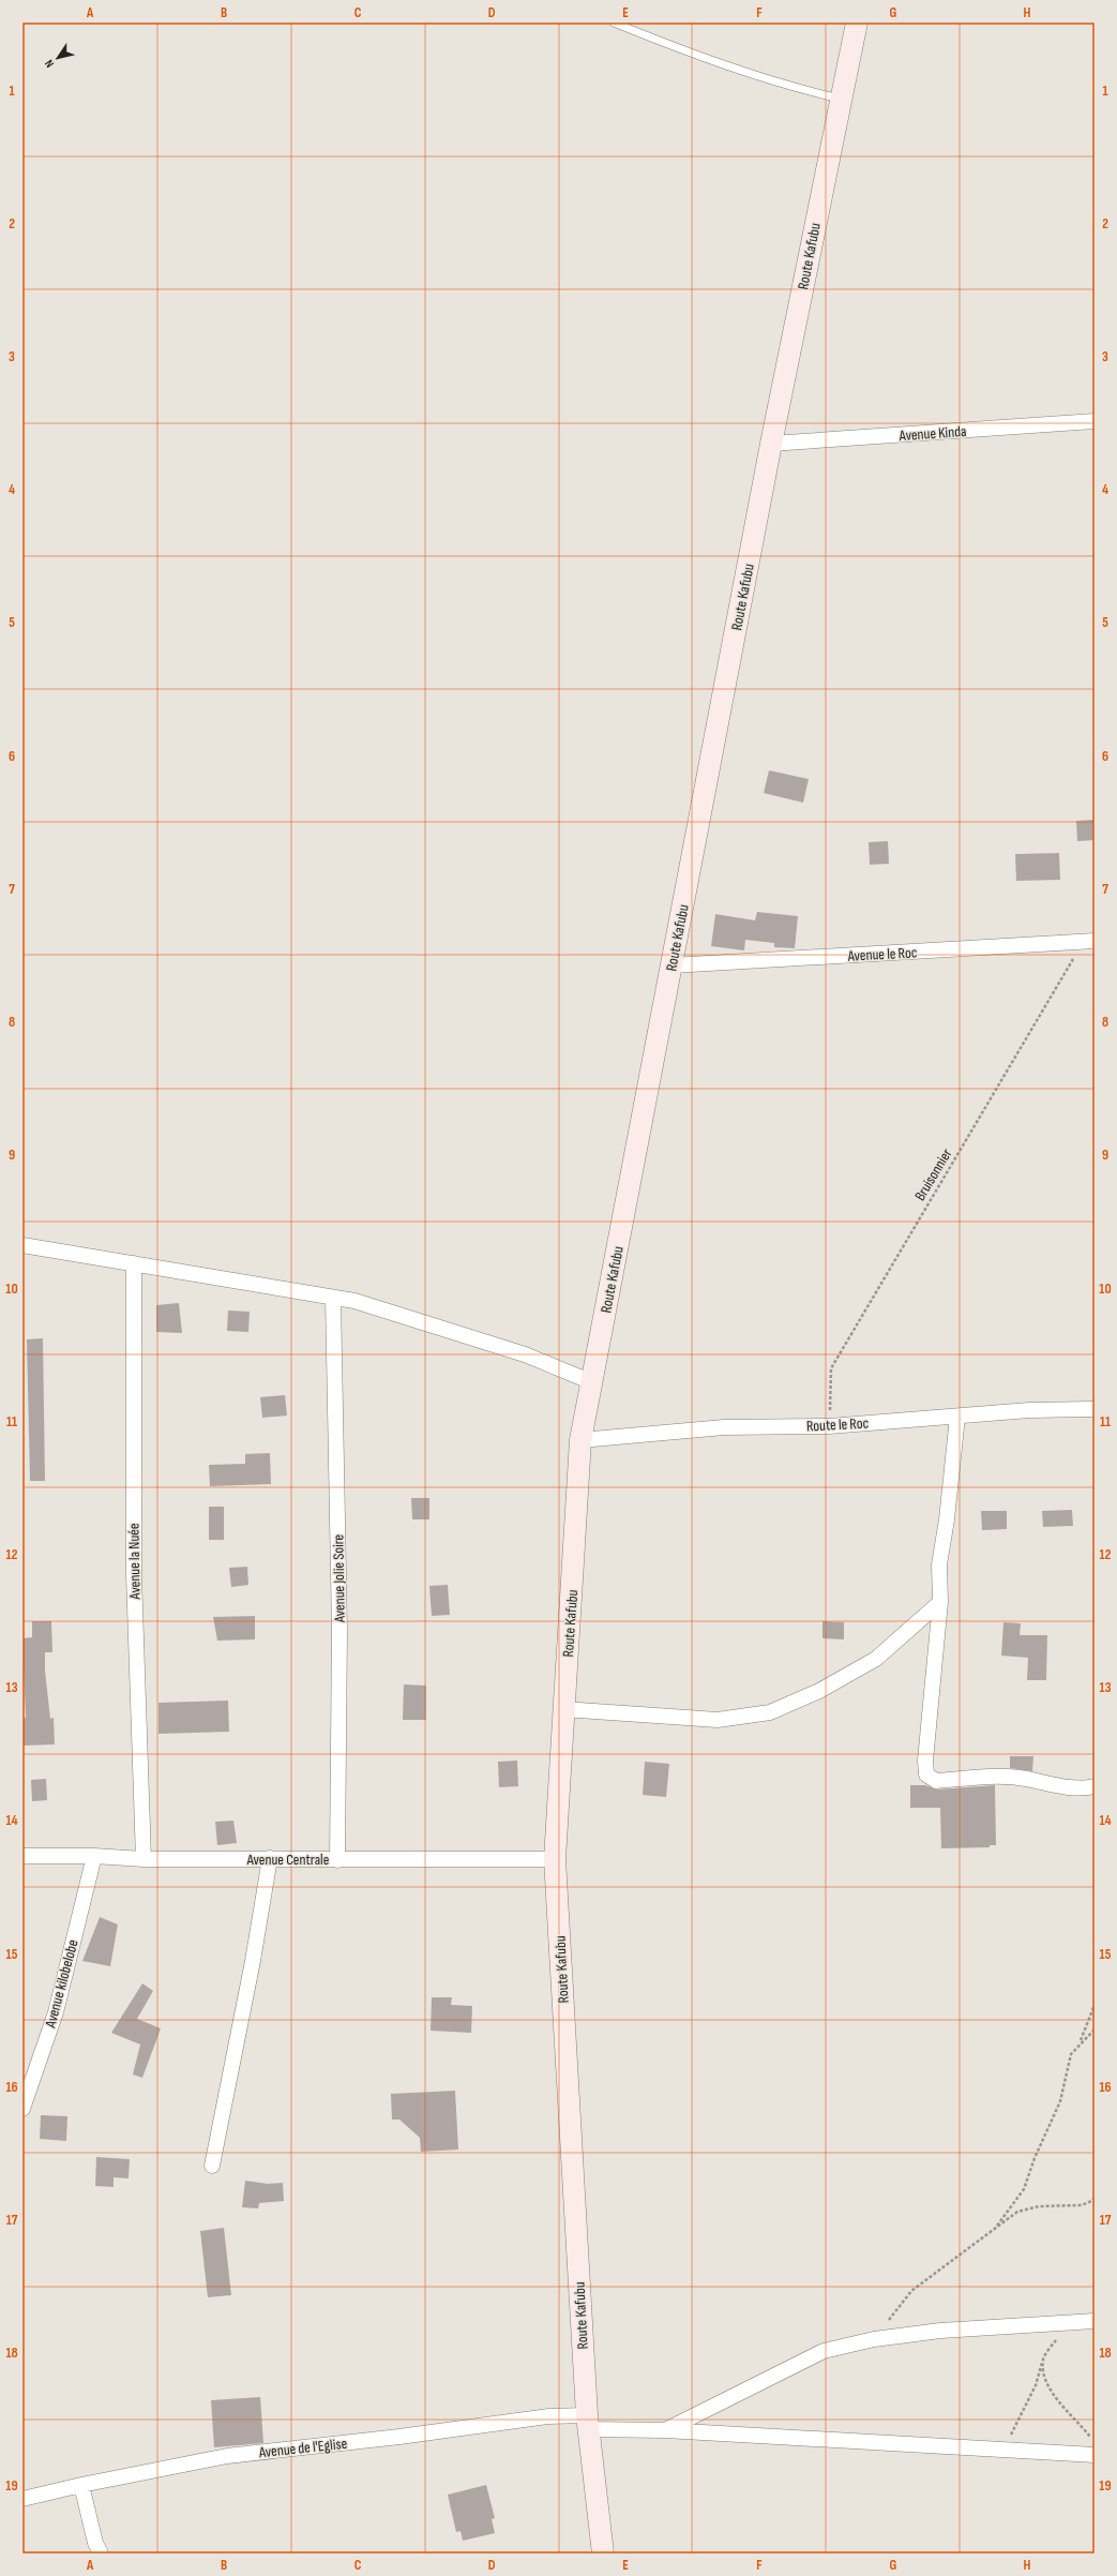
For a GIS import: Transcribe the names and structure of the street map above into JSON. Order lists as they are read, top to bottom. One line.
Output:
{"streets":{"main road":["Route Kafubu"],"street":["Avenue Kinda","Avenue le Roc","Route le Roc","Avenue la Nuée","Avenue Jolie Soire","Avenue Centrale","Avenue kilobelobe","Avenue de l'Eglise"],"path":["Bruisonnier"]},"crossings":[["Route Kafubu","Avenue Kinda"],["Route Kafubu","Avenue le Roc"],["Route Kafubu","Route le Roc"],["Route Kafubu","Avenue Centrale"],["Route Kafubu","Avenue de l'Eglise"],["Avenue le Roc","Bruisonnier"],["Bruisonnier","Route le Roc"],["Avenue la Nuée","Avenue Centrale"],["Avenue Jolie Soire","Avenue Centrale"],["Avenue Centrale","Avenue kilobelobe"]],"north":"bottom left","grid":{"columns":["A","B","C","D","E","F","G","H"],"rows":["1","2","3","4","5","6","7","8","9","10","11","12","13","14","15","16","17","18","19"]}}
